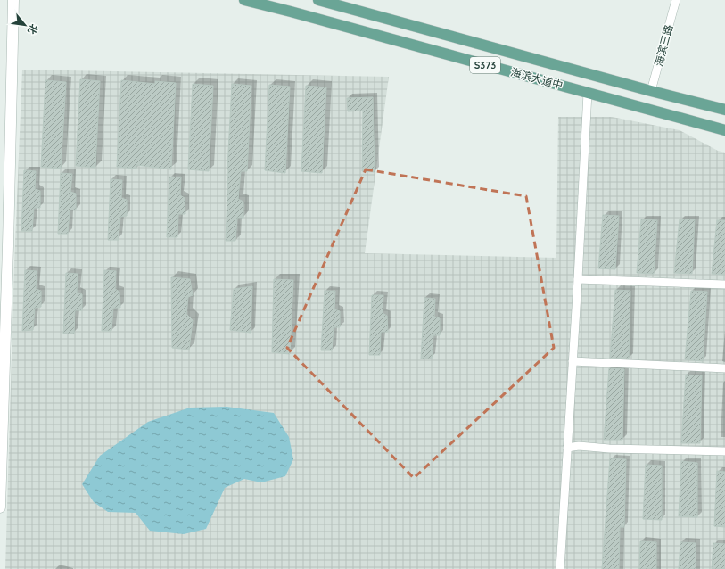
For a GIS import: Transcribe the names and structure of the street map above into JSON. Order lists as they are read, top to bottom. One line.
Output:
{"streets":{"main road":["S373","海滨大道中"],"street":["海滨三路"]},"crossings":[["海滨三路","海滨大道中"]],"north":"bottom right"}
